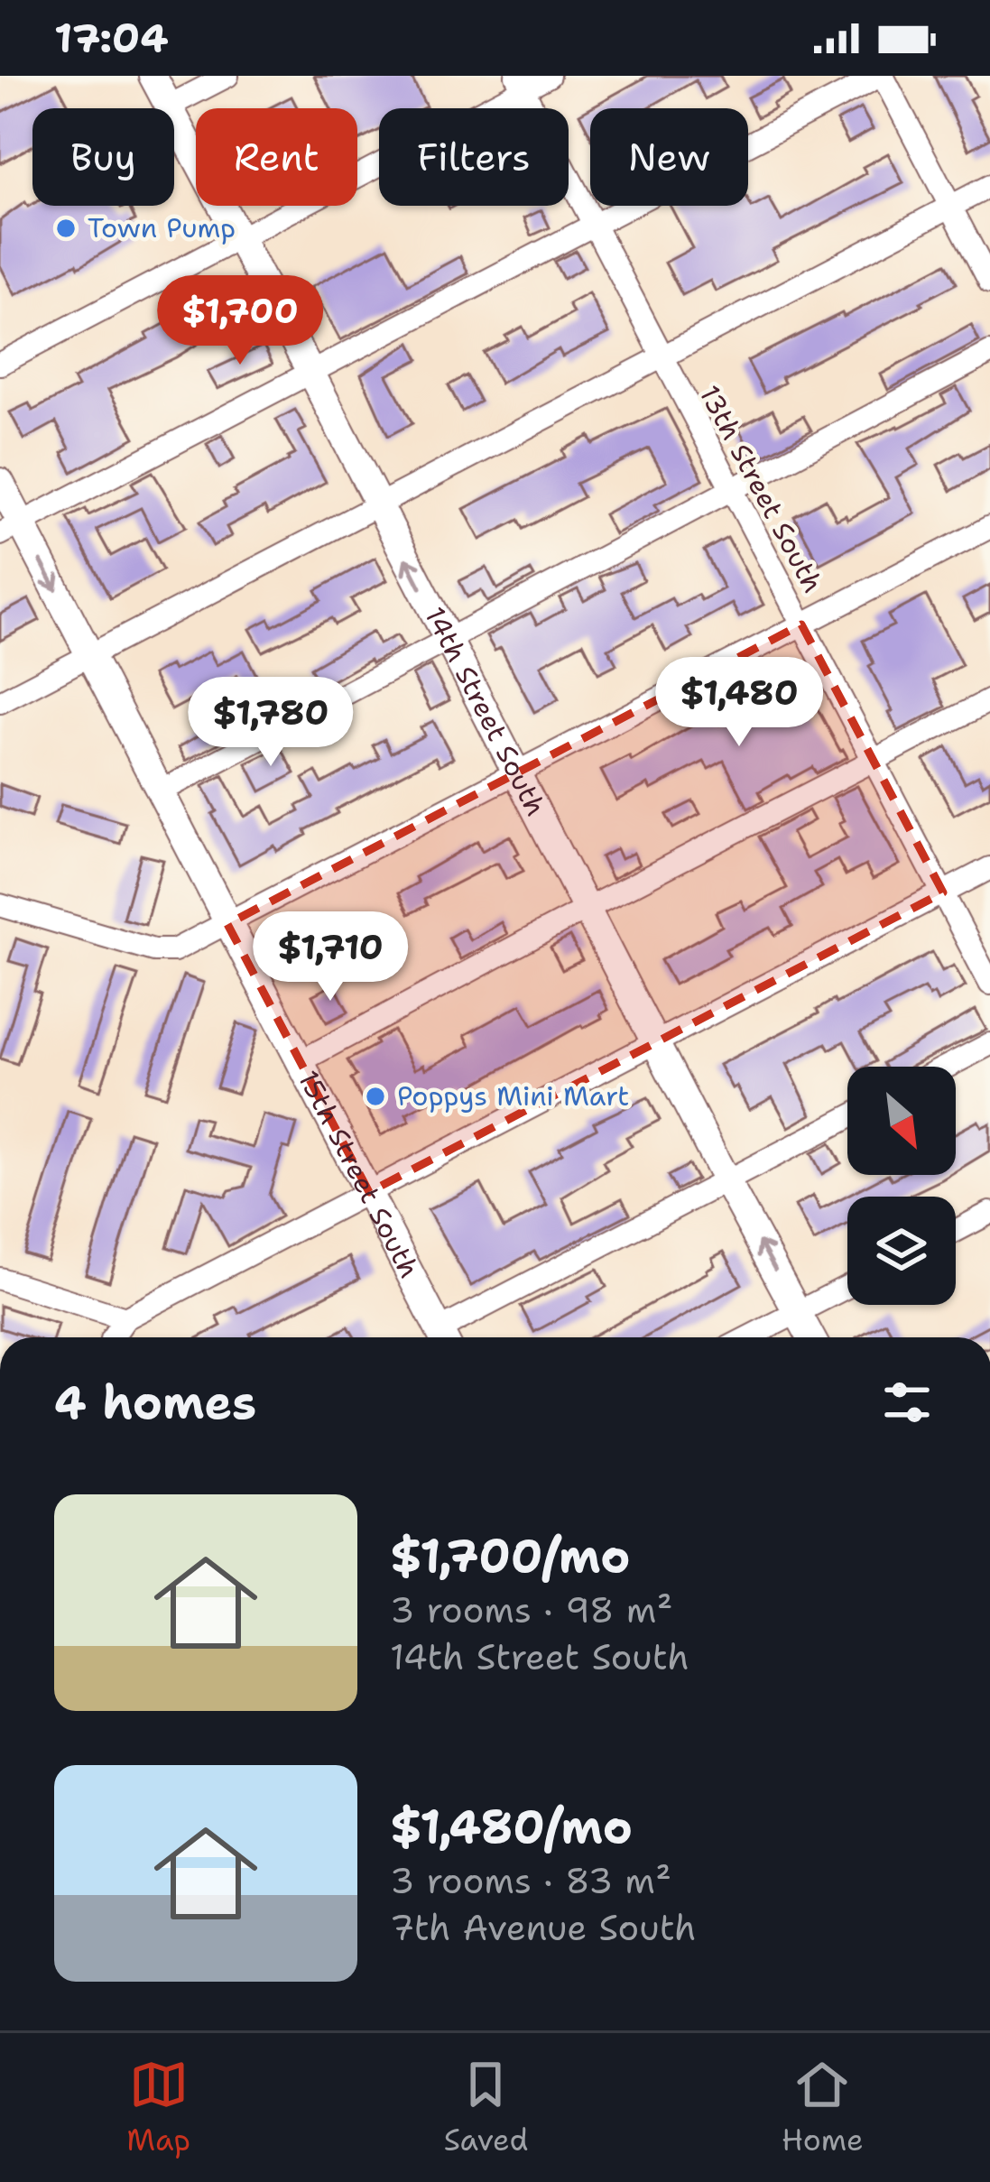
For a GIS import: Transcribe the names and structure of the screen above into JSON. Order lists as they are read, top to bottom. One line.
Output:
{"streets":{"main road":["14th Street South","15th Street South"],"street":["13th Street South"]},"places":["Town Pump","Poppys Mini Mart"],"north":"bottom right","page":{"status":"17:04","chip":["Buy","Rent","Filters","New"],"price":["$1,700","$1,480","$1,780","$1,710"],"heading":"4 homes","list":[{"name":"$1,700/mo","note":"3 rooms · 98 m² · 14th Street South"},{"name":"$1,480/mo","note":"3 rooms · 83 m² · 7th Avenue South"}],"tabs":["Map","Saved","Home"]}}
